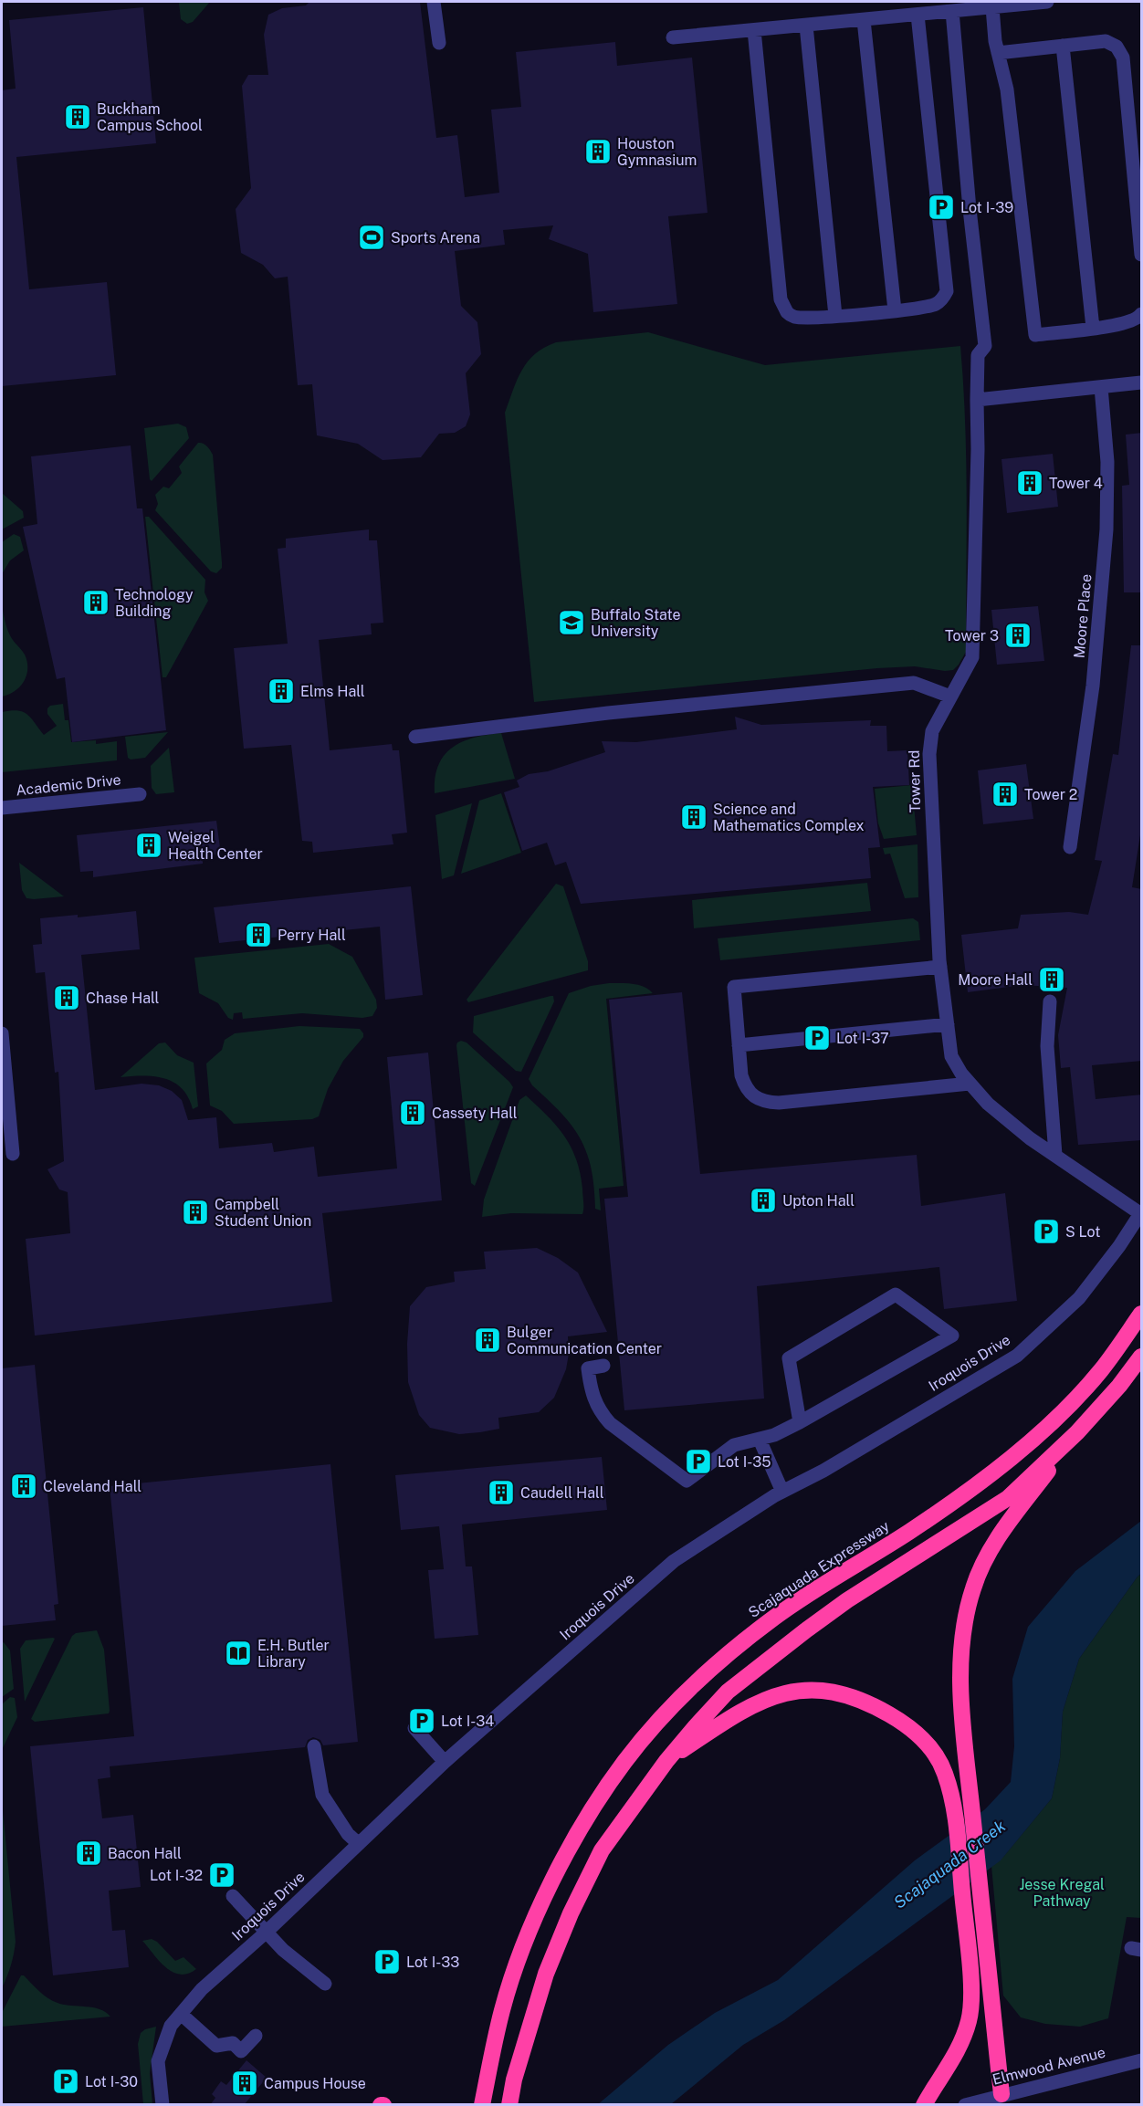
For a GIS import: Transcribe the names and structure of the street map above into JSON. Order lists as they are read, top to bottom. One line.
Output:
{"streets":{"highway":["Scajaquada Expressway"],"street":["Moore Place","Tower Rd","Academic Drive","Iroquois Drive","Elmwood Avenue"]},"crossings":[["Tower Rd","Iroquois Drive"]],"water":["Scajaquada Creek"],"parks":["Jesse Kregal Pathway"],"places":{"building":["Buckham Campus School","Houston Gymnasium","Tower 4","Technology Building","Tower 3","Elms Hall","Tower 2","Science and Mathematics Complex","Weigel Health Center","Perry Hall","Moore Hall","Chase Hall","Cassety Hall","Upton Hall","Campbell Student Union","Bulger Communication Center","Cleveland Hall","Caudell Hall","Bacon Hall","Campus House"],"parking":["Lot I-39","Lot I-37","S Lot","Lot I-35","Lot I-34","Lot I-32","Lot I-33","Lot I-30"],"sports":["Sports Arena"],"school or university":["Buffalo State University"],"library":["E.H. Butler Library"]}}
